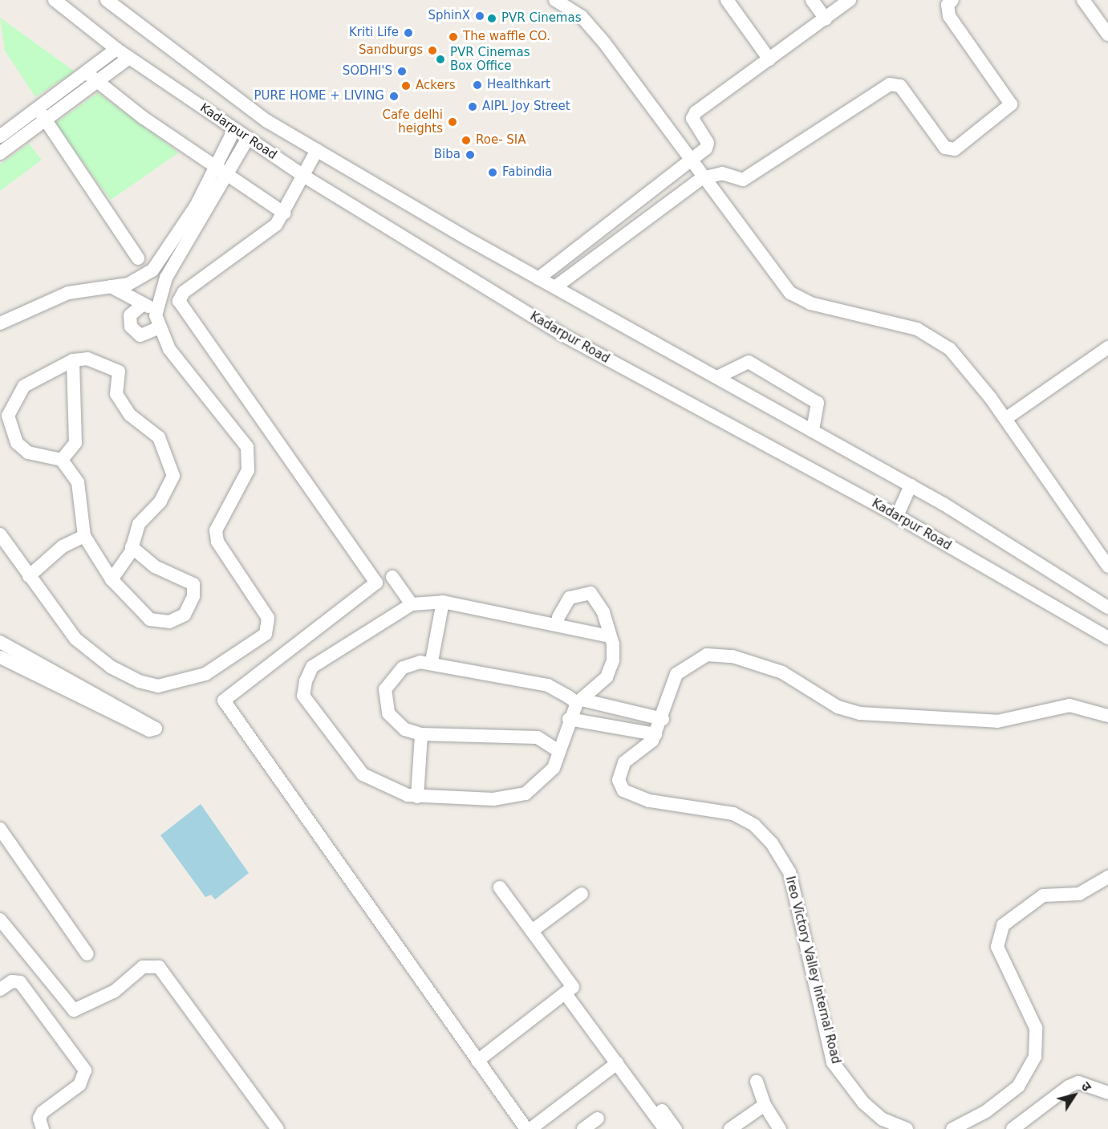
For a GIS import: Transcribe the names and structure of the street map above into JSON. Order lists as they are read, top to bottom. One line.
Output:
{"streets":{"street":["Kadarpur Road","Ireo Victory Valley Internal Road"]},"places":["SphinX","PVR Cinemas","Kriti Life","The waffle CO.","Sandburgs","PVR Cinemas Box Office","SODHI'S","Healthkart","Ackers","PURE HOME + LIVING","AIPL Joy Street","Cafe delhi heights","Roe- SIA","Biba","Fabindia"],"north":"top right"}
